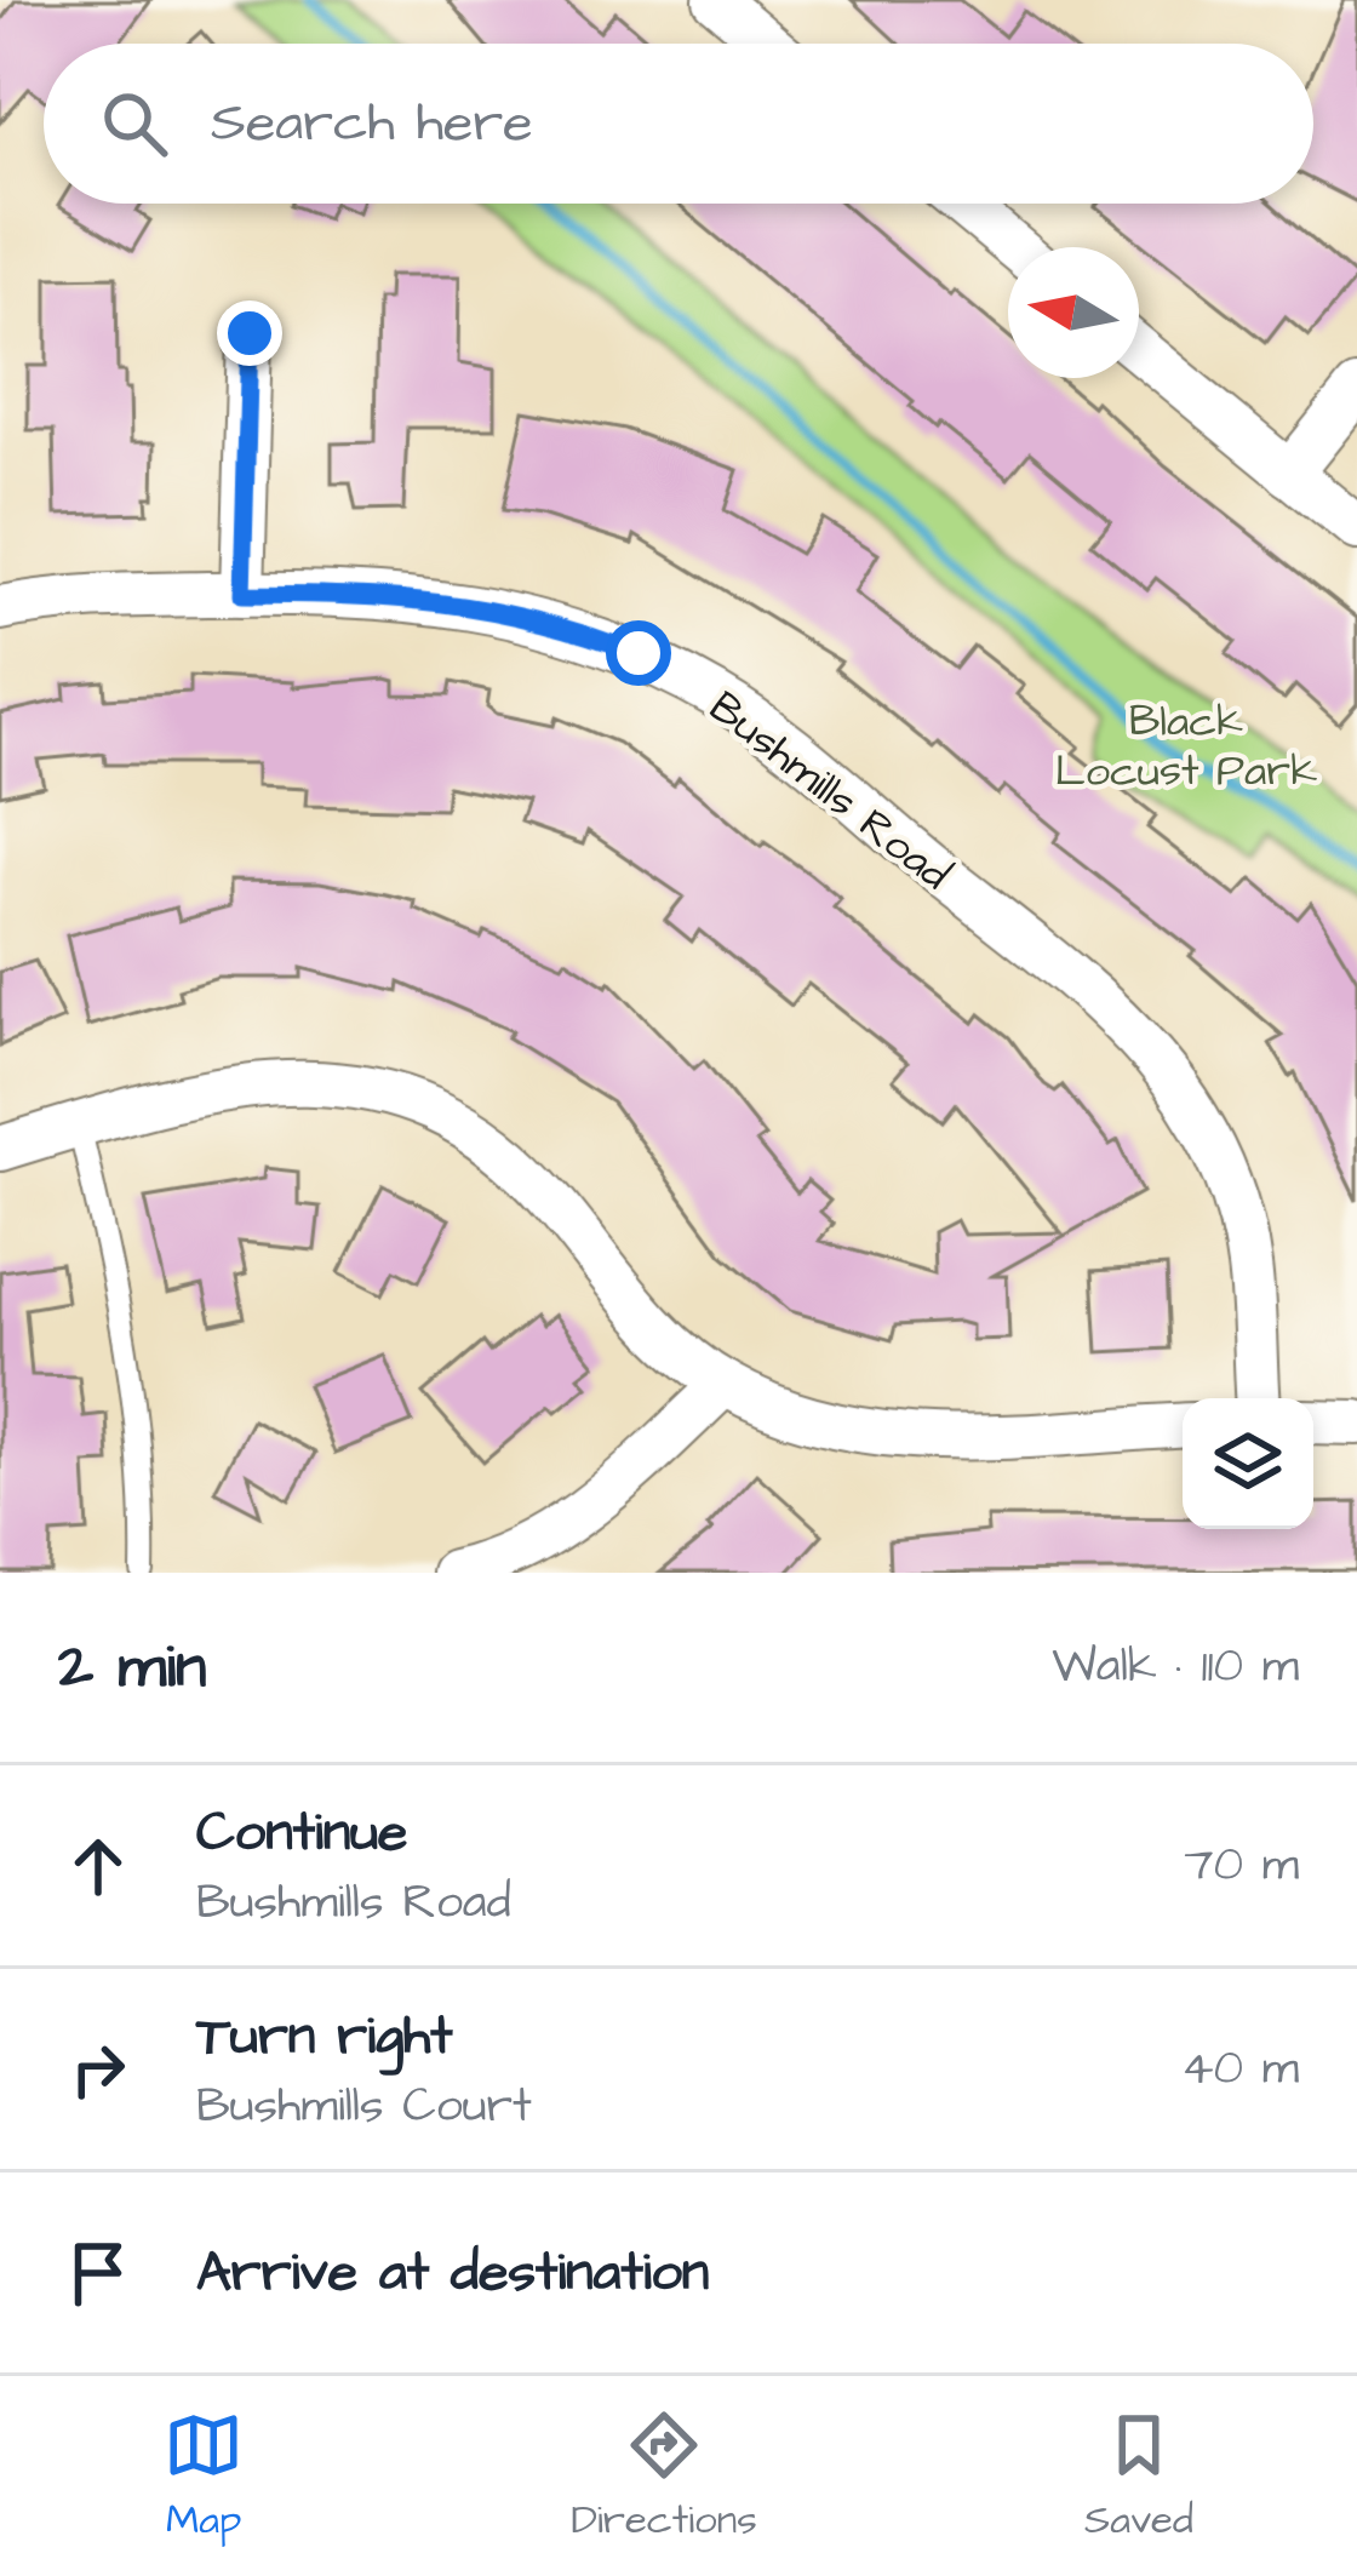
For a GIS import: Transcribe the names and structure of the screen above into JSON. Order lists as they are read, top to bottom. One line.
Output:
{"streets":{"street":["Bushmills Road"]},"parks":["Black Locust Park"],"north":"left","page":{"search":"Search here","heading":["2 min","Walk · 110 m"],"list":[["Continue","Bushmills Road","70 m"],["Turn right","Bushmills Court","40 m"],"Arrive at destination"],"nav":["Map","Directions","Saved"]}}
